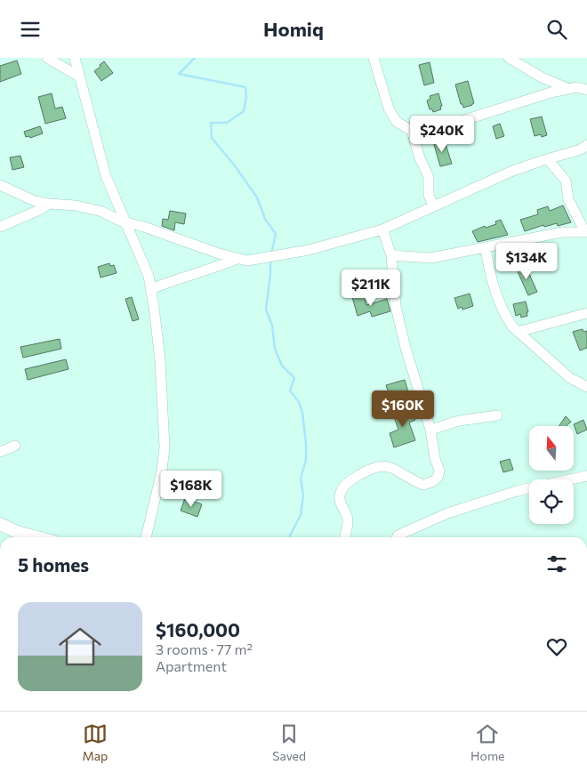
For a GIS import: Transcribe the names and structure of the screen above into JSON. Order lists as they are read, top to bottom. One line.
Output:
{"north":"top","page":{"header":"Homiq","price":["$240K","$134K","$211K","$160K","$168K"],"heading":"5 homes","list":[{"name":"$160,000","note":"3 rooms · 77 m² · Apartment"}],"tabs":["Map","Saved","Home"]}}
